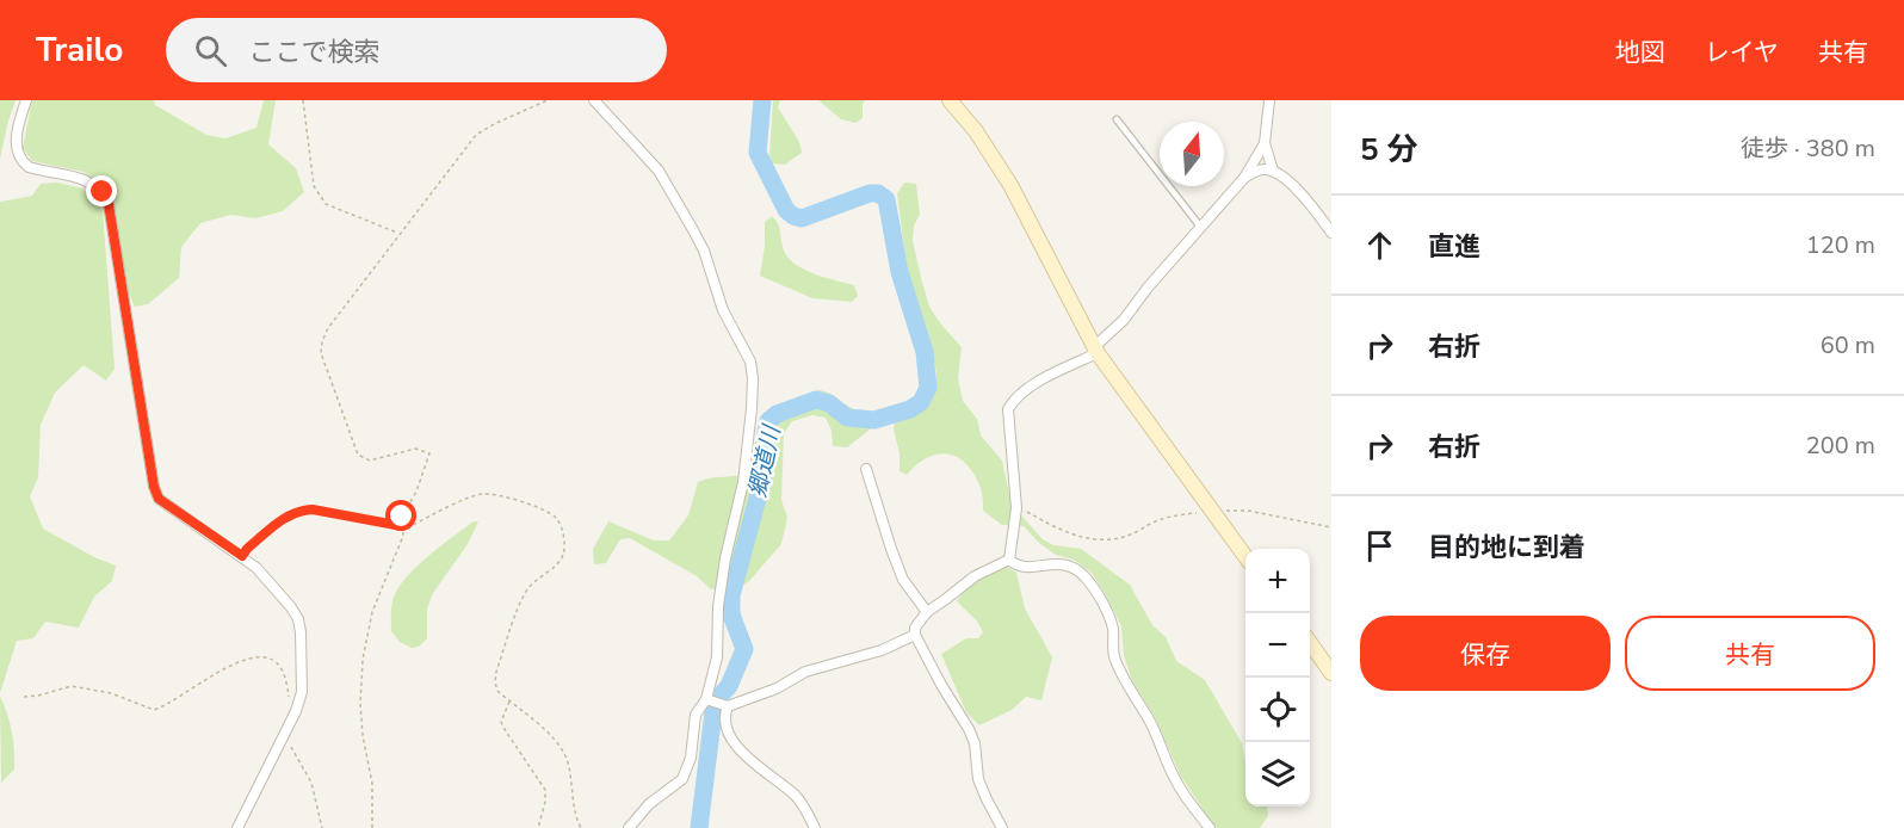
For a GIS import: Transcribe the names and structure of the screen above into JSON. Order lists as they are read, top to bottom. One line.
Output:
{"water":["郷道川"],"north":"top","page":{"header":"Trailo","search":"ここで検索","nav":["地図","レイヤ","共有"],"heading":["5 分","徒歩 · 380 m"],"list":[["直進","120 m"],["右折","60 m"],["右折","200 m"],"目的地に到着"],"map_buttons":["+","−"],"buttons":["保存","共有"]}}
